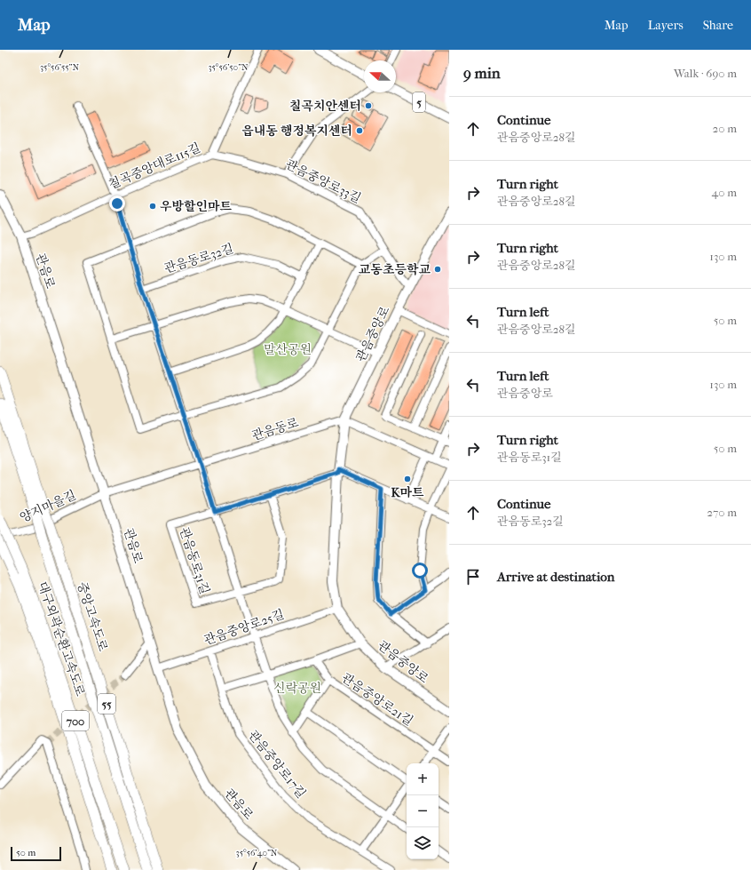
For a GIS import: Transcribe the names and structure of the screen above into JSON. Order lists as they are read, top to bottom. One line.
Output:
{"streets":{"highway":["중앙고속도로","대구외곽순환고속도로","55","700"],"main road":["5","관음로","관음중앙로"],"street":["칠곡중앙대로115길","관음중앙로33길","관음동로32길","관음동로","양지마을길","관음동로31길","관음중앙로25길","관음중앙로21길","관음중앙로17길"]},"crossings":[["칠곡중앙대로115길","관음중앙로33길"],["칠곡중앙대로115길","관음로"],["관음중앙로33길","관음중앙로"],["관음로","관음동로"],["관음로","양지마을길"],["관음로","관음중앙로25길"],["관음중앙로","관음동로"],["관음중앙로","관음중앙로25길"],["관음중앙로","관음중앙로21길"],["관음동로","양지마을길"],["관음중앙로25길","관음중앙로17길"]],"parks":["말산공원","신락공원"],"places":["칠곡치안센터","읍내동 행정복지센터","우방할인마트","교동초등학교","K마트"],"scale_bar":"50 m","north":"left","page":{"header":"Map","nav":["Map","Layers","Share"],"heading":["9 min","Walk · 690 m"],"list":[["Continue","관음중앙로28길","20 m"],["Turn right","관음중앙로28길","40 m"],["Turn right","관음중앙로28길","130 m"],["Turn left","관음중앙로28길","50 m"],["Turn left","관음중앙로","130 m"],["Turn right","관음동로31길","50 m"],["Continue","관음동로32길","270 m"],"Arrive at destination"],"map_buttons":["+","−"],"scale":"50 m"},"coordinates":["35°56'55\"N","35°56'50\"N","35°56'40\"N"]}
